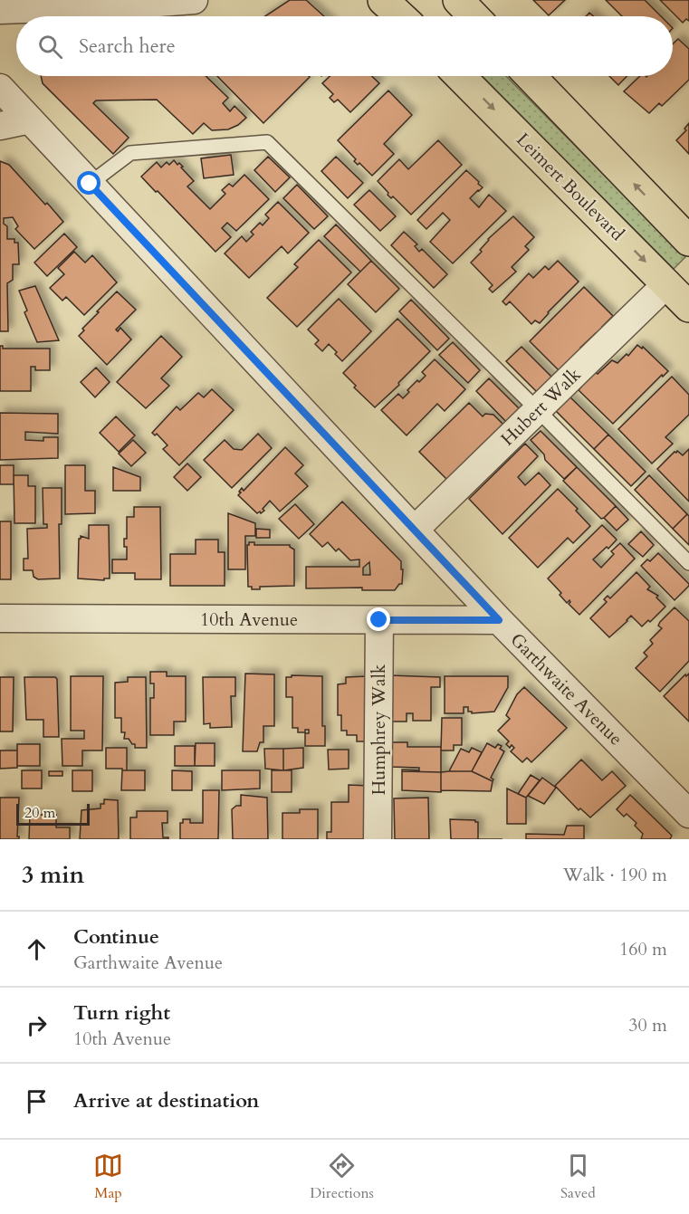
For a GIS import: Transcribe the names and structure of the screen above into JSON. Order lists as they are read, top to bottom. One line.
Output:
{"streets":{"main road":["Leimert Boulevard"],"street":["Hubert Walk","10th Avenue","Garthwaite Avenue","Humphrey Walk"]},"crossings":[["Leimert Boulevard","Hubert Walk"],["Hubert Walk","Garthwaite Avenue"],["10th Avenue","Garthwaite Avenue"],["10th Avenue","Humphrey Walk"]],"scale_bar":"20 m","page":{"search":"Search here","scale":"20 m","heading":["3 min","Walk · 190 m"],"list":[["Continue","Garthwaite Avenue","160 m"],["Turn right","10th Avenue","30 m"],"Arrive at destination"],"nav":["Map","Directions","Saved"]}}
